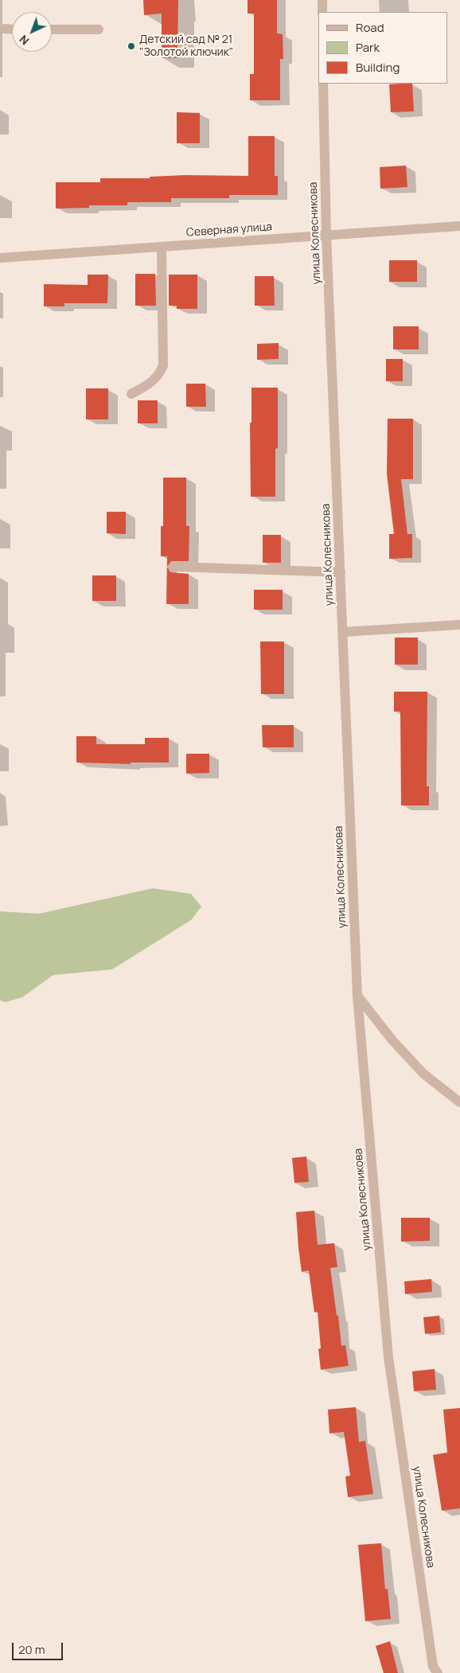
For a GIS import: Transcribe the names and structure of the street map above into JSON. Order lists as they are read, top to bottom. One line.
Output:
{"streets":{"street":["Северная улица","улица Колесникова"]},"crossings":[["Северная улица","улица Колесникова"]],"places":["Детский сад № 21 \"Золотой ключик\""],"legend":["Road","Park","Building"],"scale_bar":"20 m","north":"bottom left"}
